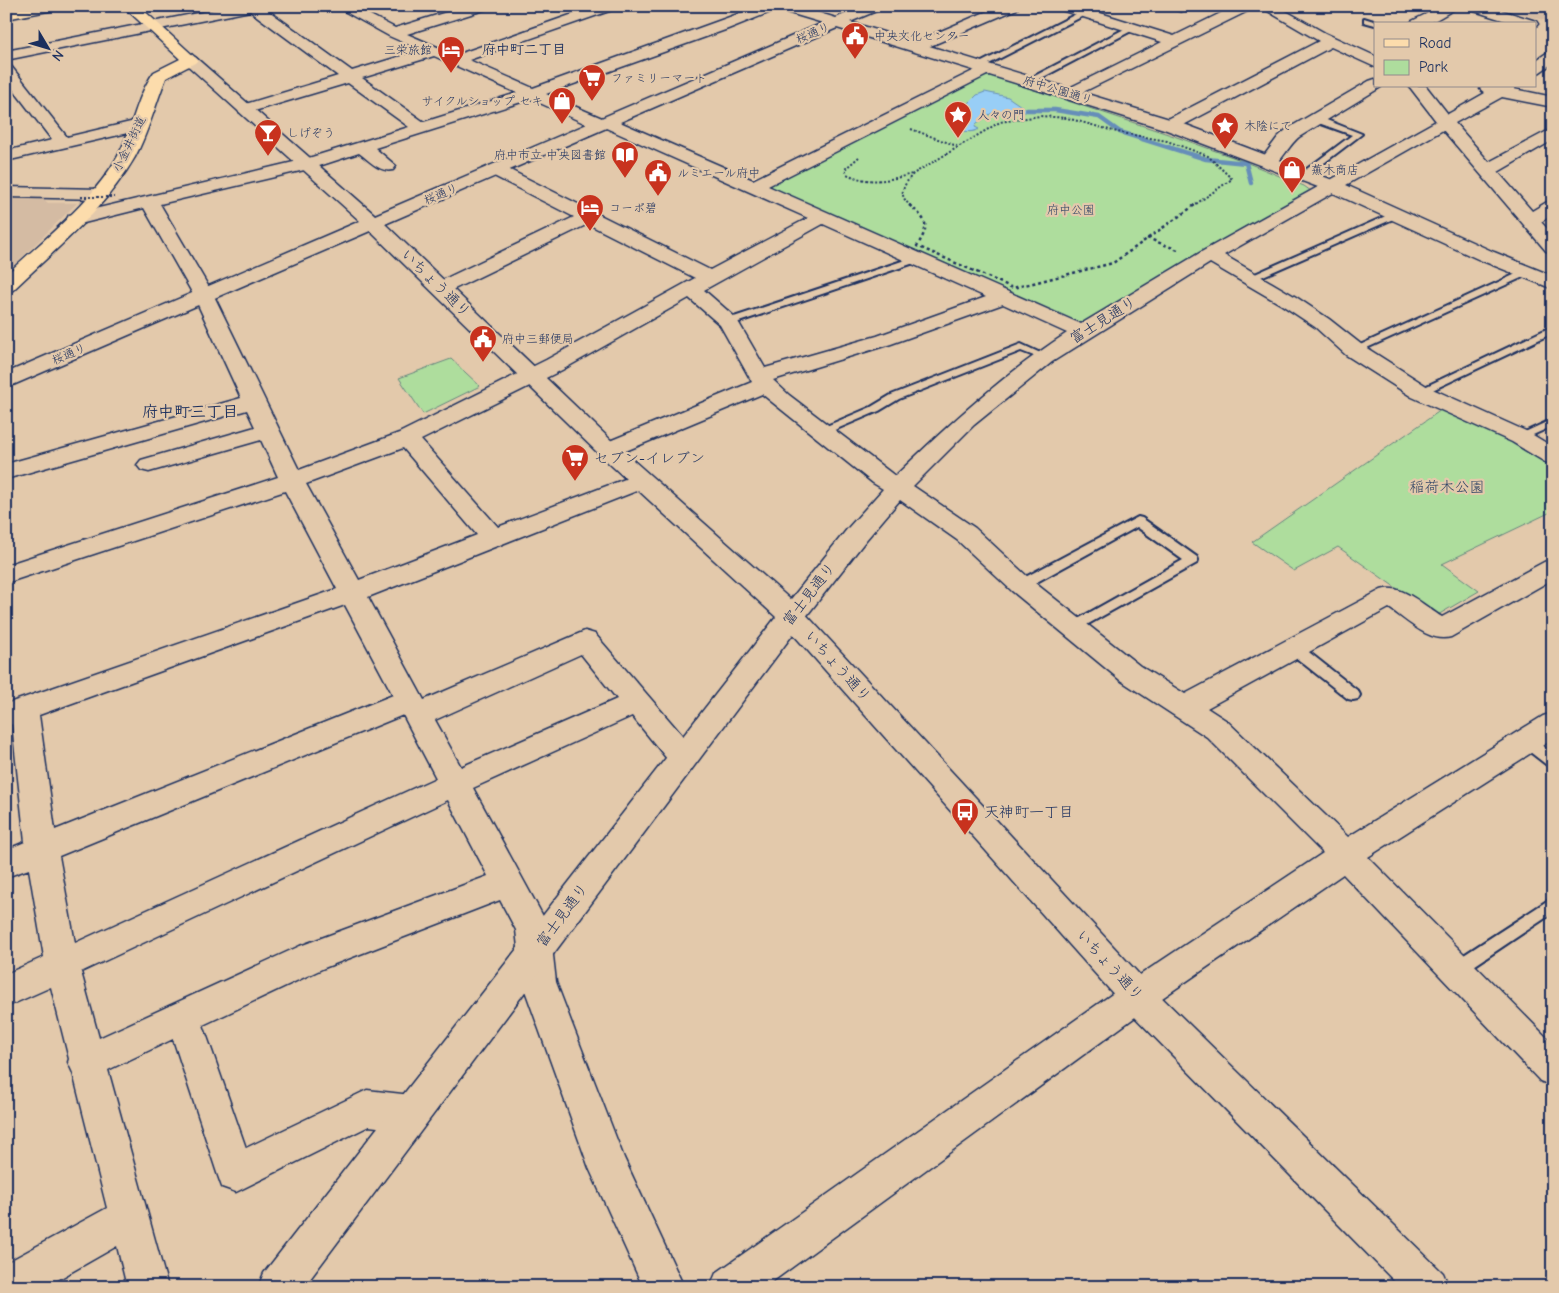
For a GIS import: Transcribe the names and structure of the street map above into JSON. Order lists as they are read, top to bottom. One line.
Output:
{"streets":{"main road":["小金井街道"],"street":["桜通り","府中公園通り","いちょう通り","富士見通り"]},"crossings":[["桜通り","府中公園通り"],["桜通り","いちょう通り"],["府中公園通り","富士見通り"],["小金井街道","いちょう通り"],["いちょう通り","富士見通り"]],"districts":["府中町二丁目","府中町三丁目"],"parks":["府中公園","稲荷木公園"],"places":{"public building":["中央文化センター","ルミエール府中","府中三郵便局"],"hotel":["三栄旅館","コーポ碧"],"supermarket":["ファミリーマート","セブン-イレブン"],"shop":["サイクルショップ セキ","蕪木商店"],"place":["人々の門","木陰にて"],"bar":["しげぞう"],"library":["府中市立 中央図書館"],"bus stop":["天神町一丁目"]},"legend":["Road","Park"],"north":"bottom right"}
